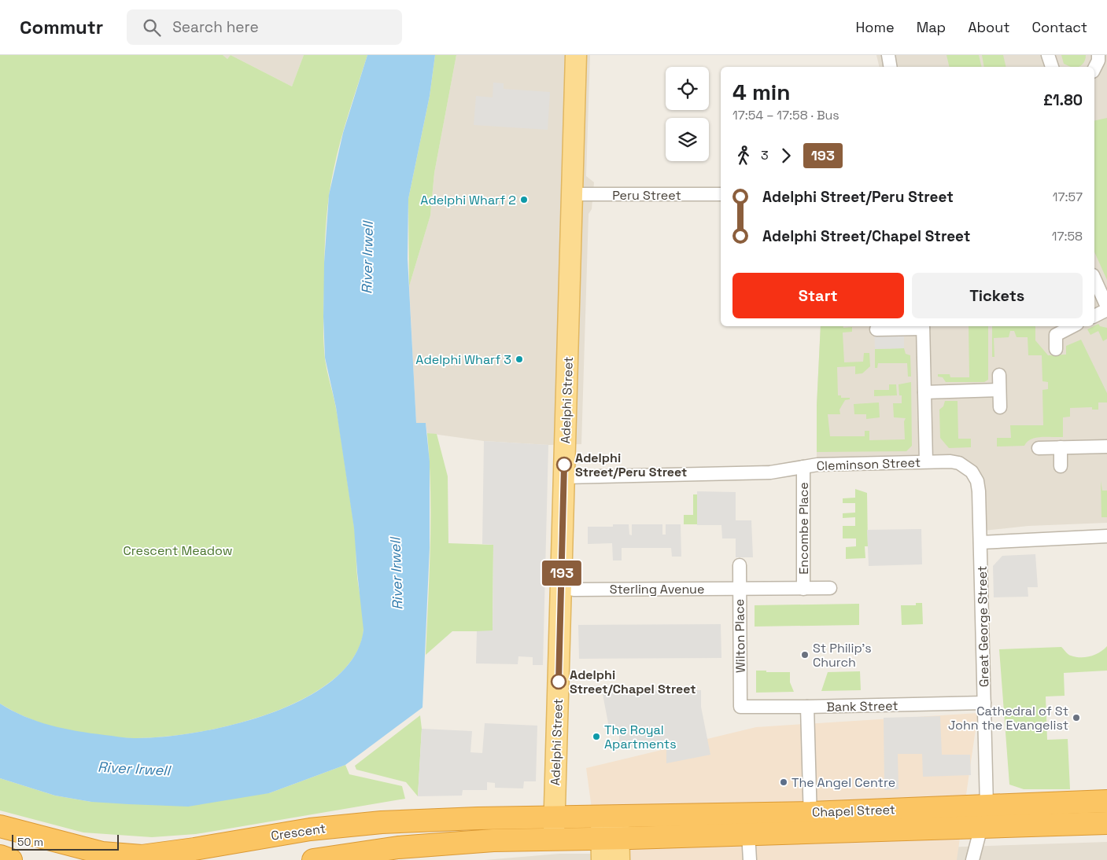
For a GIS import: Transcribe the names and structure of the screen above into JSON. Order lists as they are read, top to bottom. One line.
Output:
{"streets":{"highway":["Chapel Street","Crescent"],"main road":["Adelphi Street"],"street":["Peru Street","Cleminson Street","Encombe Place","Sterling Avenue","Great George Street","Wilton Place","Bank Street"]},"crossings":[["Peru Street","Adelphi Street"],["Adelphi Street","Cleminson Street"],["Adelphi Street","Crescent"],["Cleminson Street","Encombe Place"],["Cleminson Street","Great George Street"],["Encombe Place","Sterling Avenue"],["Sterling Avenue","Wilton Place"],["Great George Street","Bank Street"],["Great George Street","Chapel Street"],["Wilton Place","Bank Street"],["Chapel Street","Crescent"]],"water":["River Irwell"],"parks":["Crescent Meadow"],"places":["Adelphi Wharf 2","Adelphi Wharf 3","Adelphi Street/Peru Street","St Philip's Church","Adelphi Street/Chapel Street","Cathedral of St John the Evangelist","The Royal Apartments","The Angel Centre"],"lines":["bus line 193"],"scale_bar":"50 m","page":{"header":"Commutr","search":"Search here","nav":["Home","Map","About","Contact"],"on_map":"193","heading":["4 min","17:54 – 17:58 · Bus","£1.80"],"legs":["3","193"],"list":[{"name":"Adelphi Street/Peru Street","value":"17:57"},{"name":"Adelphi Street/Chapel Street","value":"17:58"}],"buttons":["Start","Tickets"],"scale":"50 m"}}
